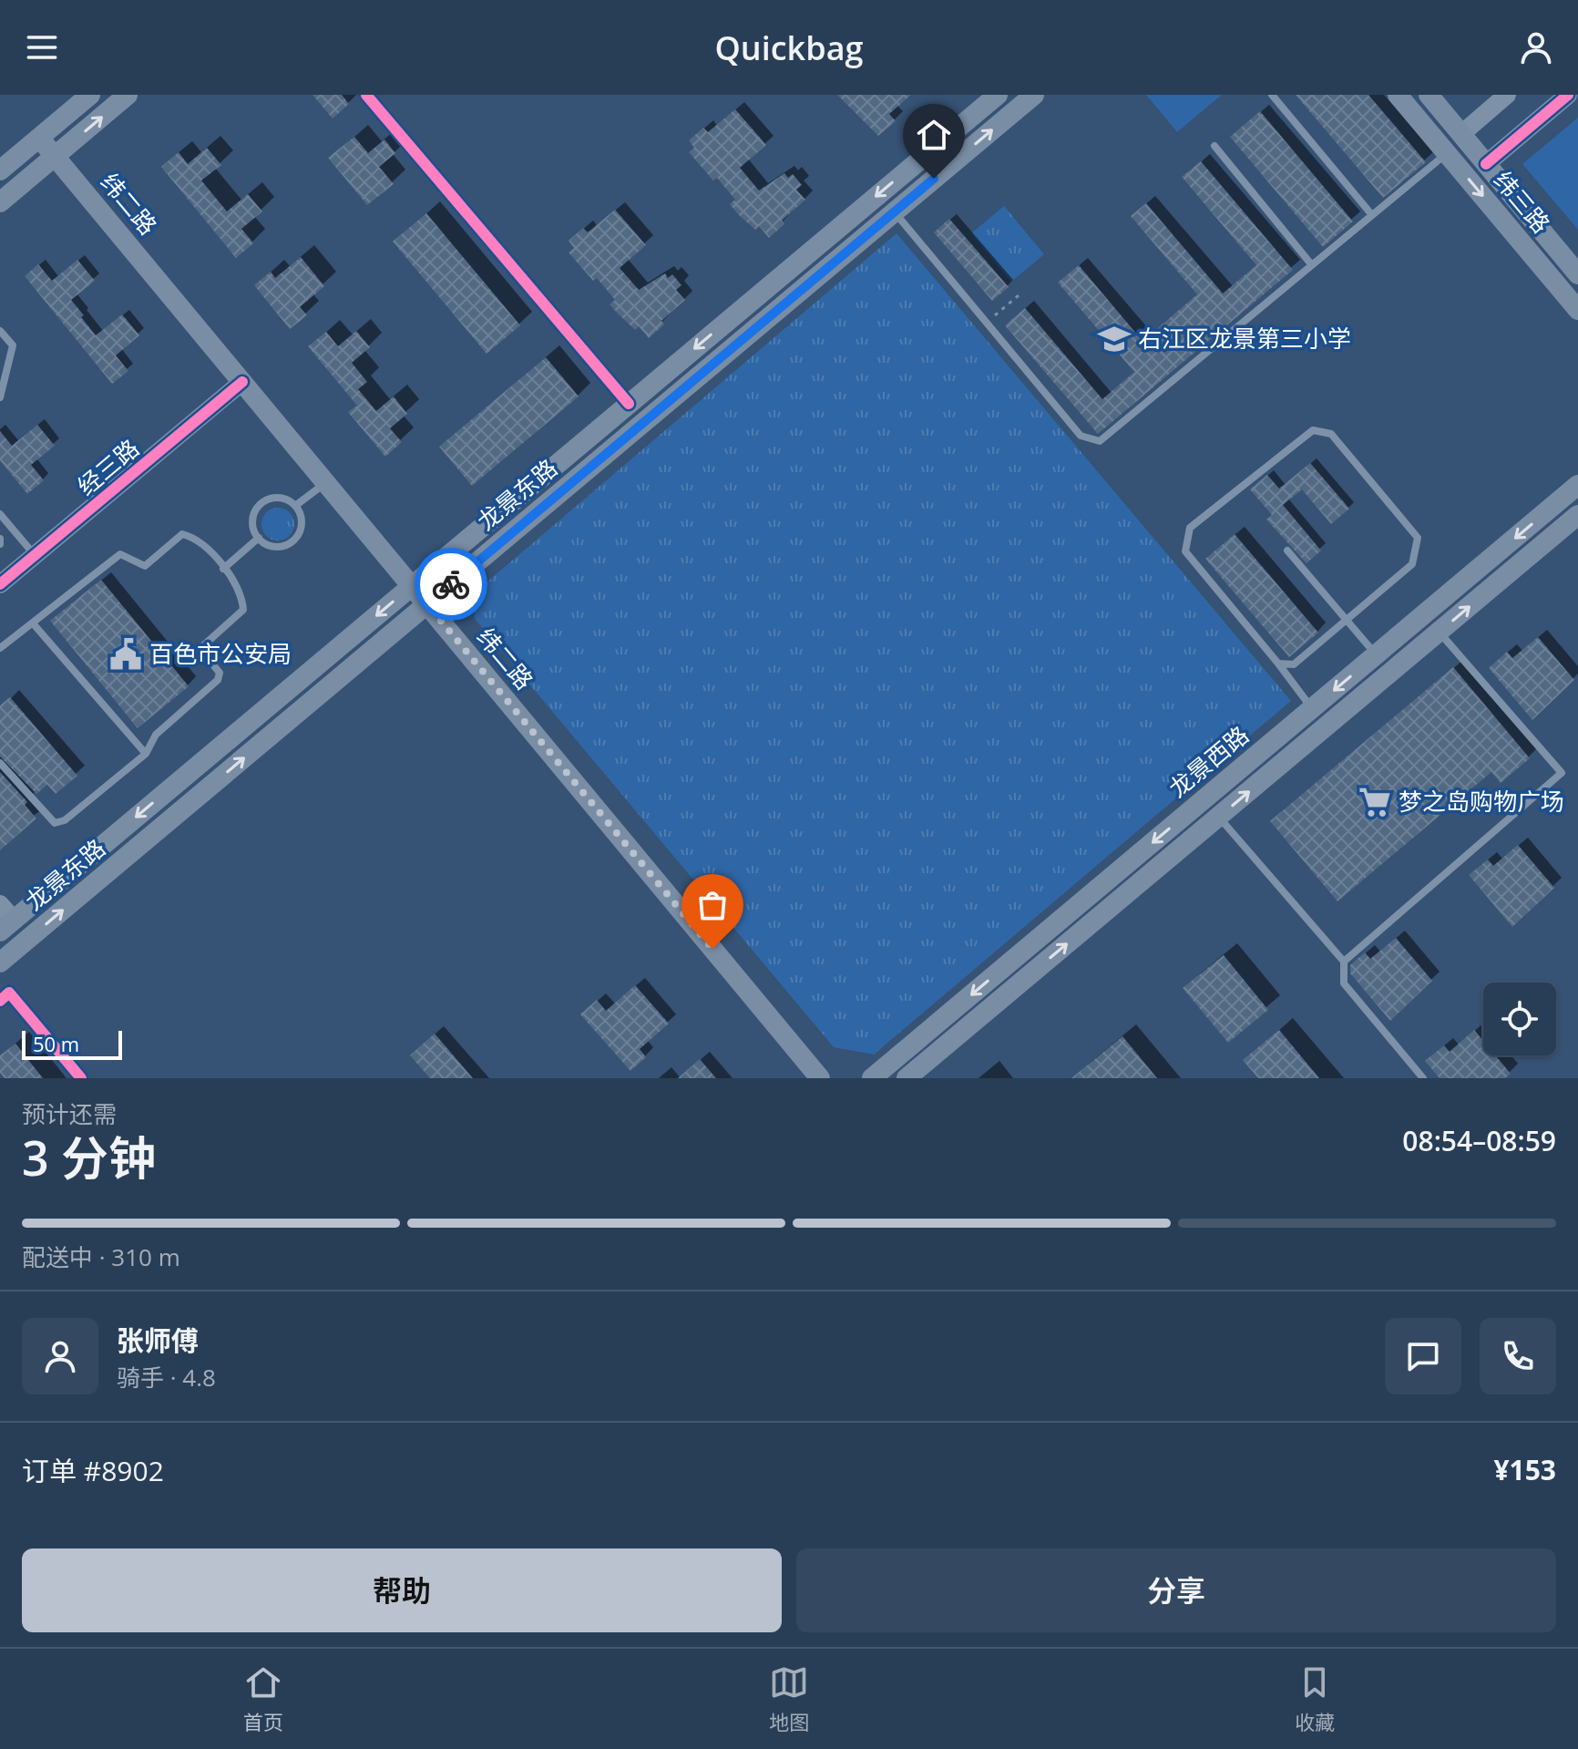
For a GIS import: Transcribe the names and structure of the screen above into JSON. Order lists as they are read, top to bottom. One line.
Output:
{"streets":{"main road":["纬三路","纬二路","龙景东路","龙景西路"],"street":["经三路"]},"crossings":[["纬二路","经三路"],["纬二路","龙景东路"]],"places":{"school or university":["右江区龙景第三小学"],"public building":["百色市公安局"],"supermarket":["梦之岛购物广场"]},"scale_bar":"50 m","page":{"header":"Quickbag","scale":"50 m","heading":["3 分钟","预计还需","08:54–08:59"],"panel":["张师傅","骑手 · 4.8","订单 #8902","¥153"],"bar":"配送中 · 310 m","buttons":["帮助","分享"],"tabs":["首页","地图","收藏"]}}
